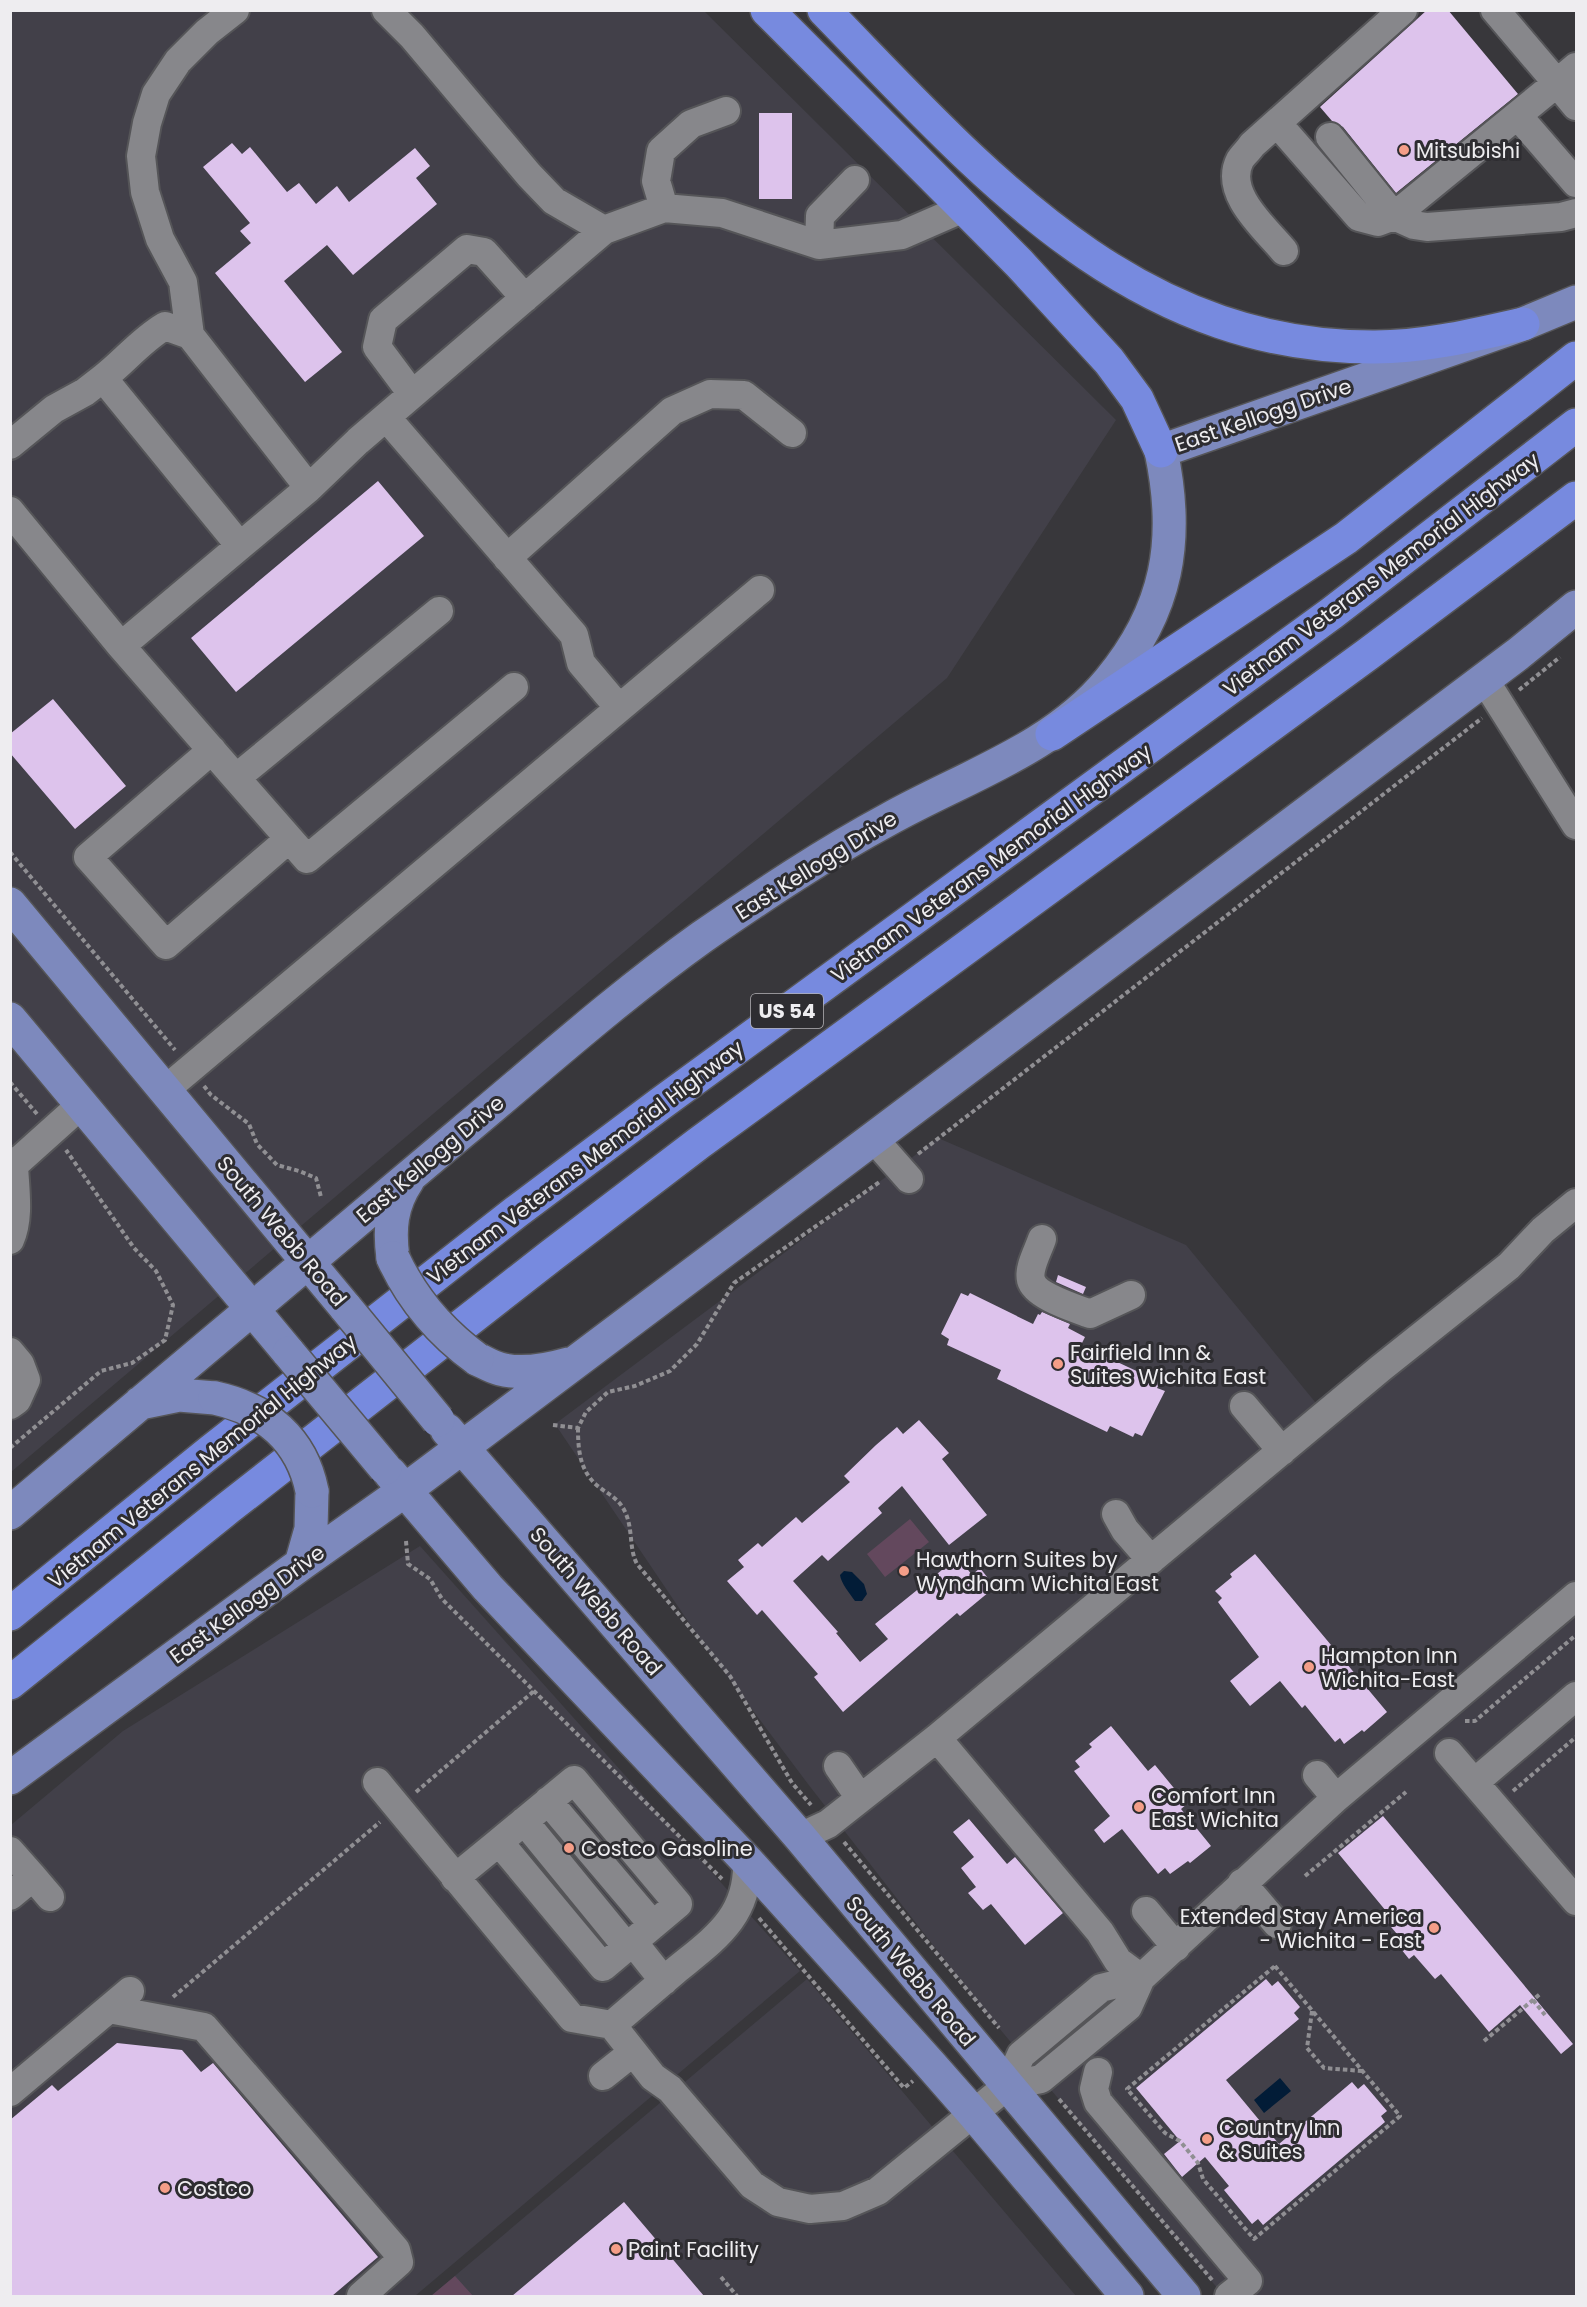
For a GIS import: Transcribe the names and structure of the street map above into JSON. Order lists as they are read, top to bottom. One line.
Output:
{"streets":{"highway":["Vietnam Veterans Memorial Highway","US 54"],"main road":["East Kellogg Drive","South Webb Road"]},"crossings":[["East Kellogg Drive","South Webb Road"]],"places":["Mitsubishi","Fairfield Inn & Suites Wichita East","Hawthorn Suites by Wyndham Wichita East","Hampton Inn Wichita-East","Comfort Inn East Wichita","Costco Gasoline","Extended Stay America - Wichita - East","Country Inn & Suites","Costco","Paint Facility"]}
